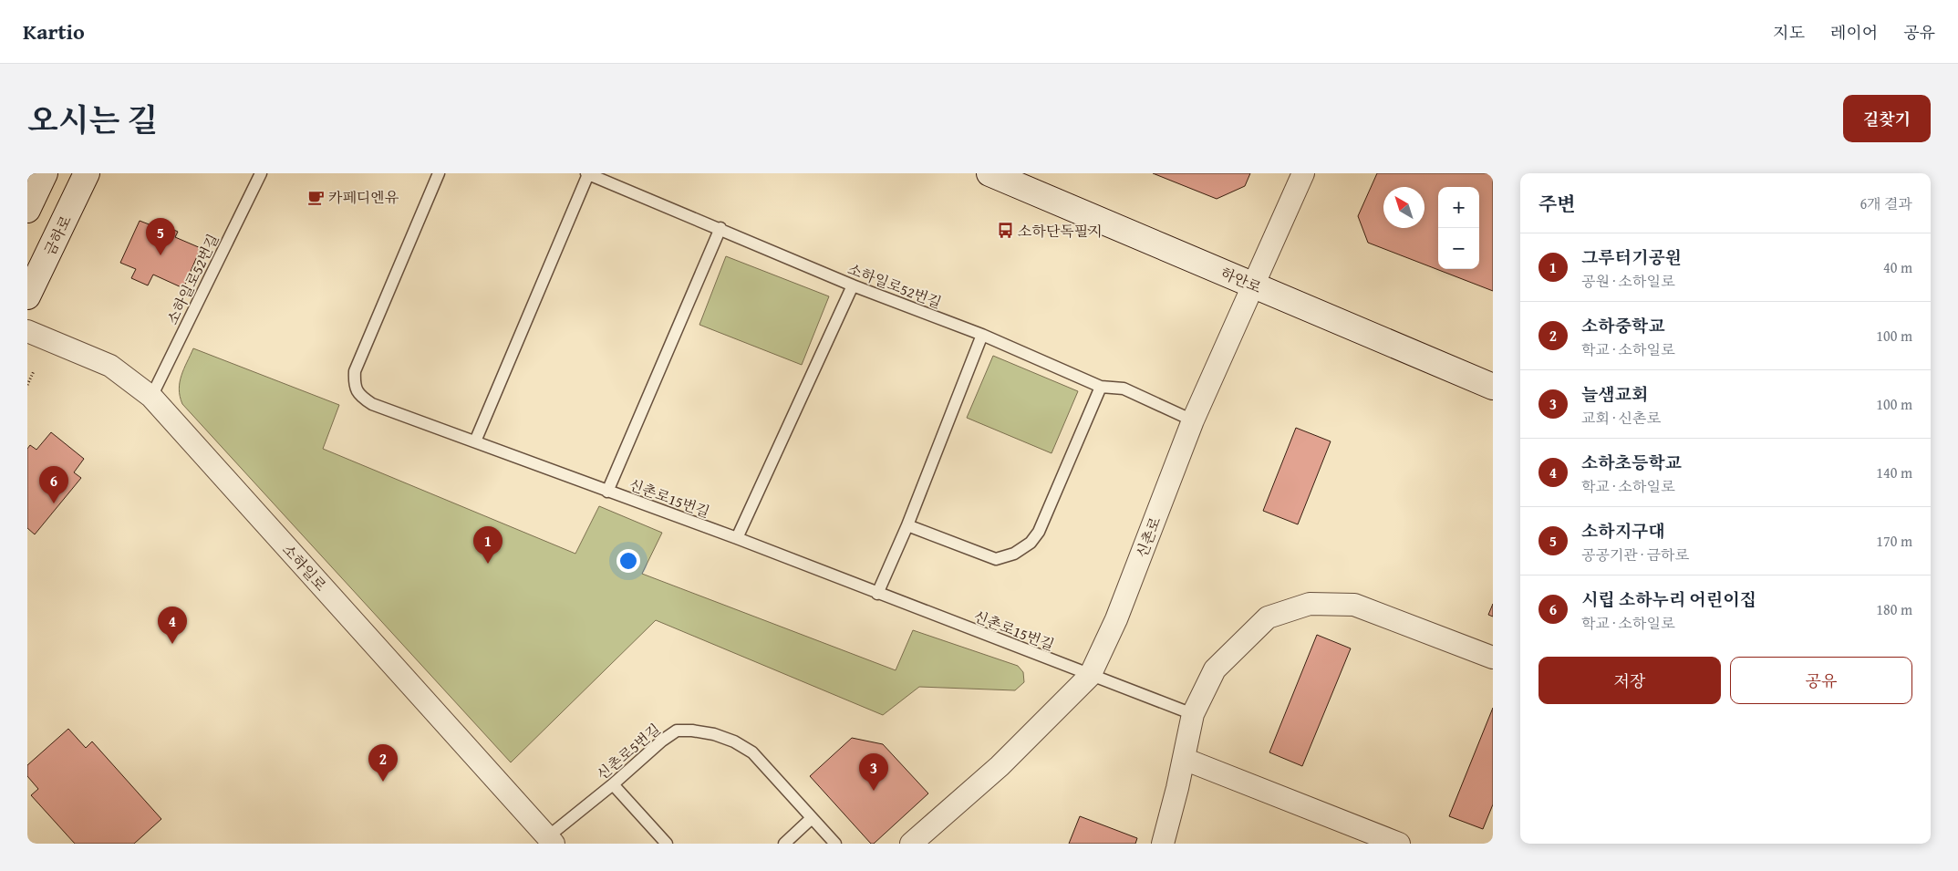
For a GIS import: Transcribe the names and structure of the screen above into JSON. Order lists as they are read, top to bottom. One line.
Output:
{"streets":{"main road":["금하로","하안로"],"street":["신촌로","소하일로"],"lane":["소하일로52번길","신촌로15번길","신촌로5번길"]},"crossings":[["소하일로52번길","신촌로"],["소하일로52번길","소하일로"],["하안로","신촌로"],["신촌로15번길","신촌로"],["소하일로","신촌로5번길"]],"places":{"cafe":["카페디엔유"],"bus stop":["소하단독필지"]},"north":"top left","page":{"header":"Kartio","nav":["지도","레이어","공유"],"title":"오시는 길","buttons":["길찾기",["저장","공유"]],"heading":["주변","6개 결과"],"map_buttons":["+","−"],"pins":["5","6","1","4","2","3"],"list":[{"mark":"1","name":"그루터기공원","note":"공원 · 소하일로","value":"40 m"},{"mark":"2","name":"소하중학교","note":"학교 · 소하일로","value":"100 m"},{"mark":"3","name":"늘샘교회","note":"교회 · 신촌로","value":"100 m"},{"mark":"4","name":"소하초등학교","note":"학교 · 소하일로","value":"140 m"},{"mark":"5","name":"소하지구대","note":"공공기관 · 금하로","value":"170 m"},{"mark":"6","name":"시립 소하누리 어린이집","note":"학교 · 소하일로","value":"180 m"}]}}
